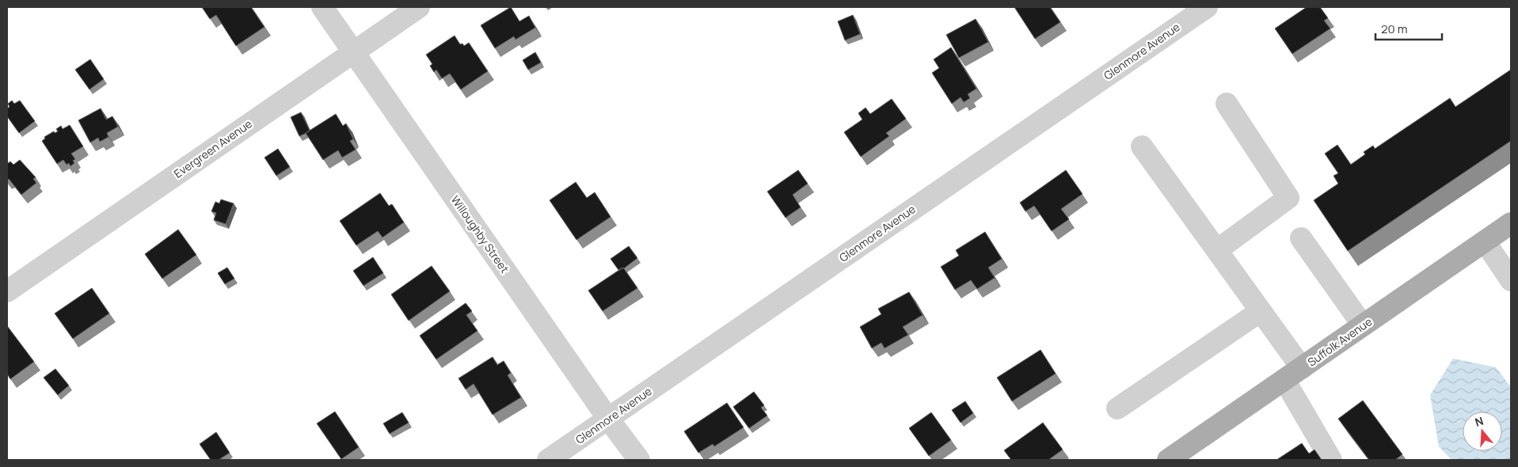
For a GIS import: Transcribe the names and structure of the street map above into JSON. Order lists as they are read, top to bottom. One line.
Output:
{"streets":{"main road":["Suffolk Avenue"],"street":["Glenmore Avenue","Evergreen Avenue","Willoughby Street"]},"crossings":[["Glenmore Avenue","Willoughby Street"],["Evergreen Avenue","Willoughby Street"]],"scale_bar":"20 m","north":"top"}
